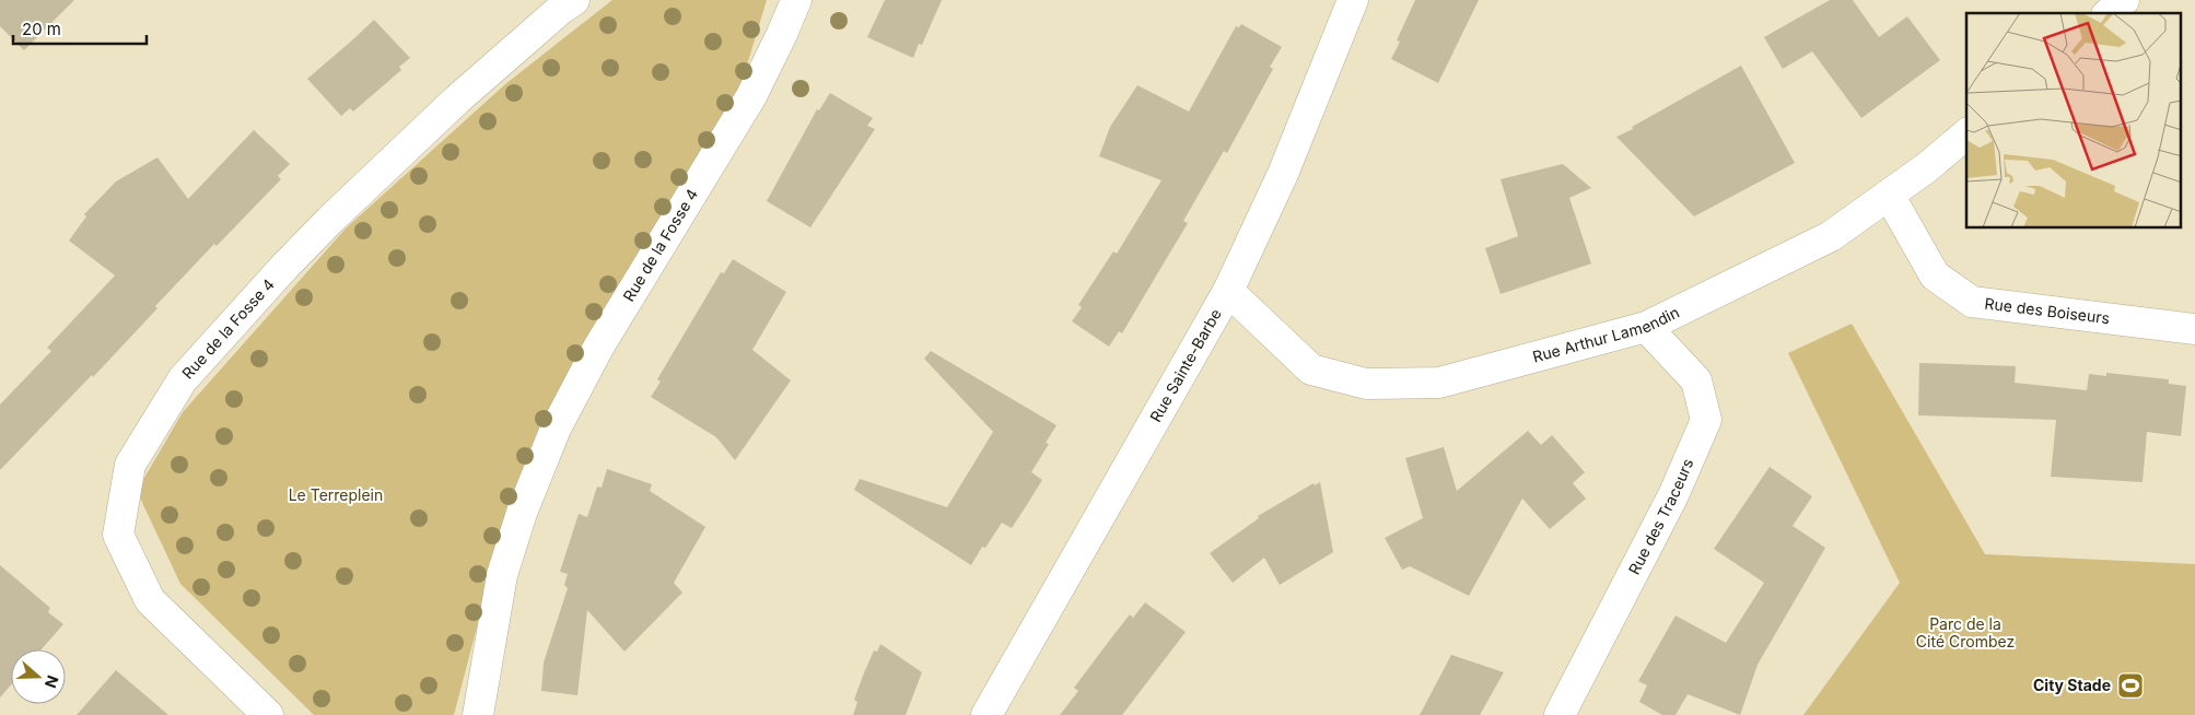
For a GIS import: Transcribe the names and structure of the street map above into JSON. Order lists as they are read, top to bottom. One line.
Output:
{"streets":{"street":["Rue de la Fosse 4","Rue des Boiseurs","Rue Arthur Lamendin","Rue Sainte-Barbe","Rue des Traceurs"]},"crossings":[["Rue des Boiseurs","Rue Arthur Lamendin"],["Rue Arthur Lamendin","Rue Sainte-Barbe"],["Rue Arthur Lamendin","Rue des Traceurs"]],"parks":["Le Terreplein","Parc de la Cité Crombez"],"places":{"sports":["City Stade"]},"scale_bar":"20 m","north":"right"}
